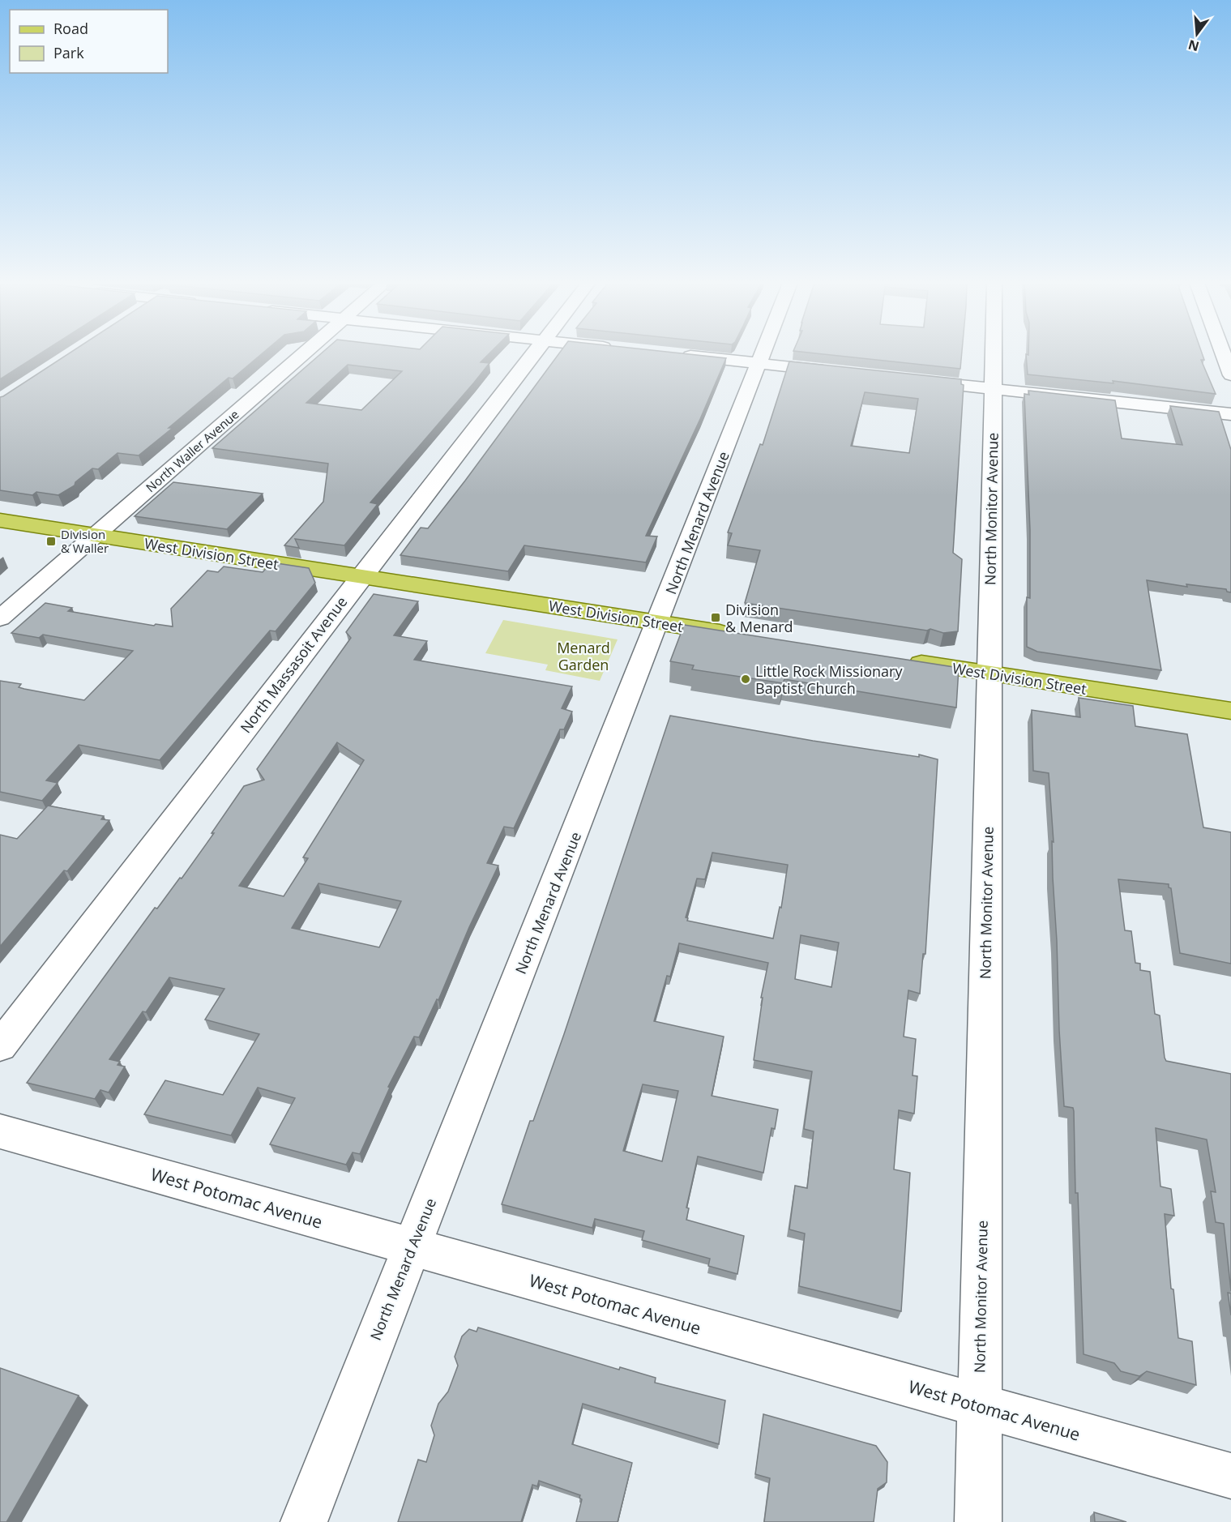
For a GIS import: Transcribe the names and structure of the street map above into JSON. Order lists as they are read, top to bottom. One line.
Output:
{"streets":{"main road":["West Division Street"],"street":["North Waller Avenue","North Monitor Avenue","North Menard Avenue","North Massasoit Avenue","West Potomac Avenue"]},"crossings":[["North Waller Avenue","West Division Street"],["North Monitor Avenue","West Division Street"],["North Monitor Avenue","West Potomac Avenue"],["North Menard Avenue","West Division Street"],["North Menard Avenue","West Potomac Avenue"],["West Division Street","North Massasoit Avenue"]],"parks":["Menard Garden"],"places":{"transit":["Division & Waller","Division & Menard"],"other":["Little Rock Missionary Baptist Church"]},"legend":["Road","Park"],"north":"bottom"}
